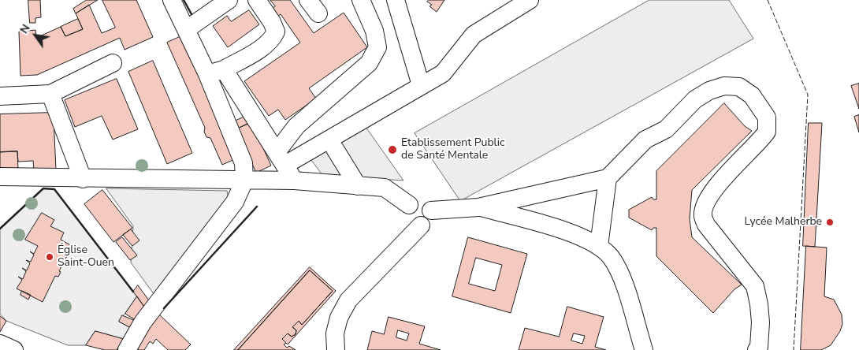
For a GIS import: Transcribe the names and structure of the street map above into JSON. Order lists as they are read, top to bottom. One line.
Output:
{"places":["Etablissement Public de Santé Mentale","Lycée Malherbe","Église Saint-Ouen"],"north":"top left"}
